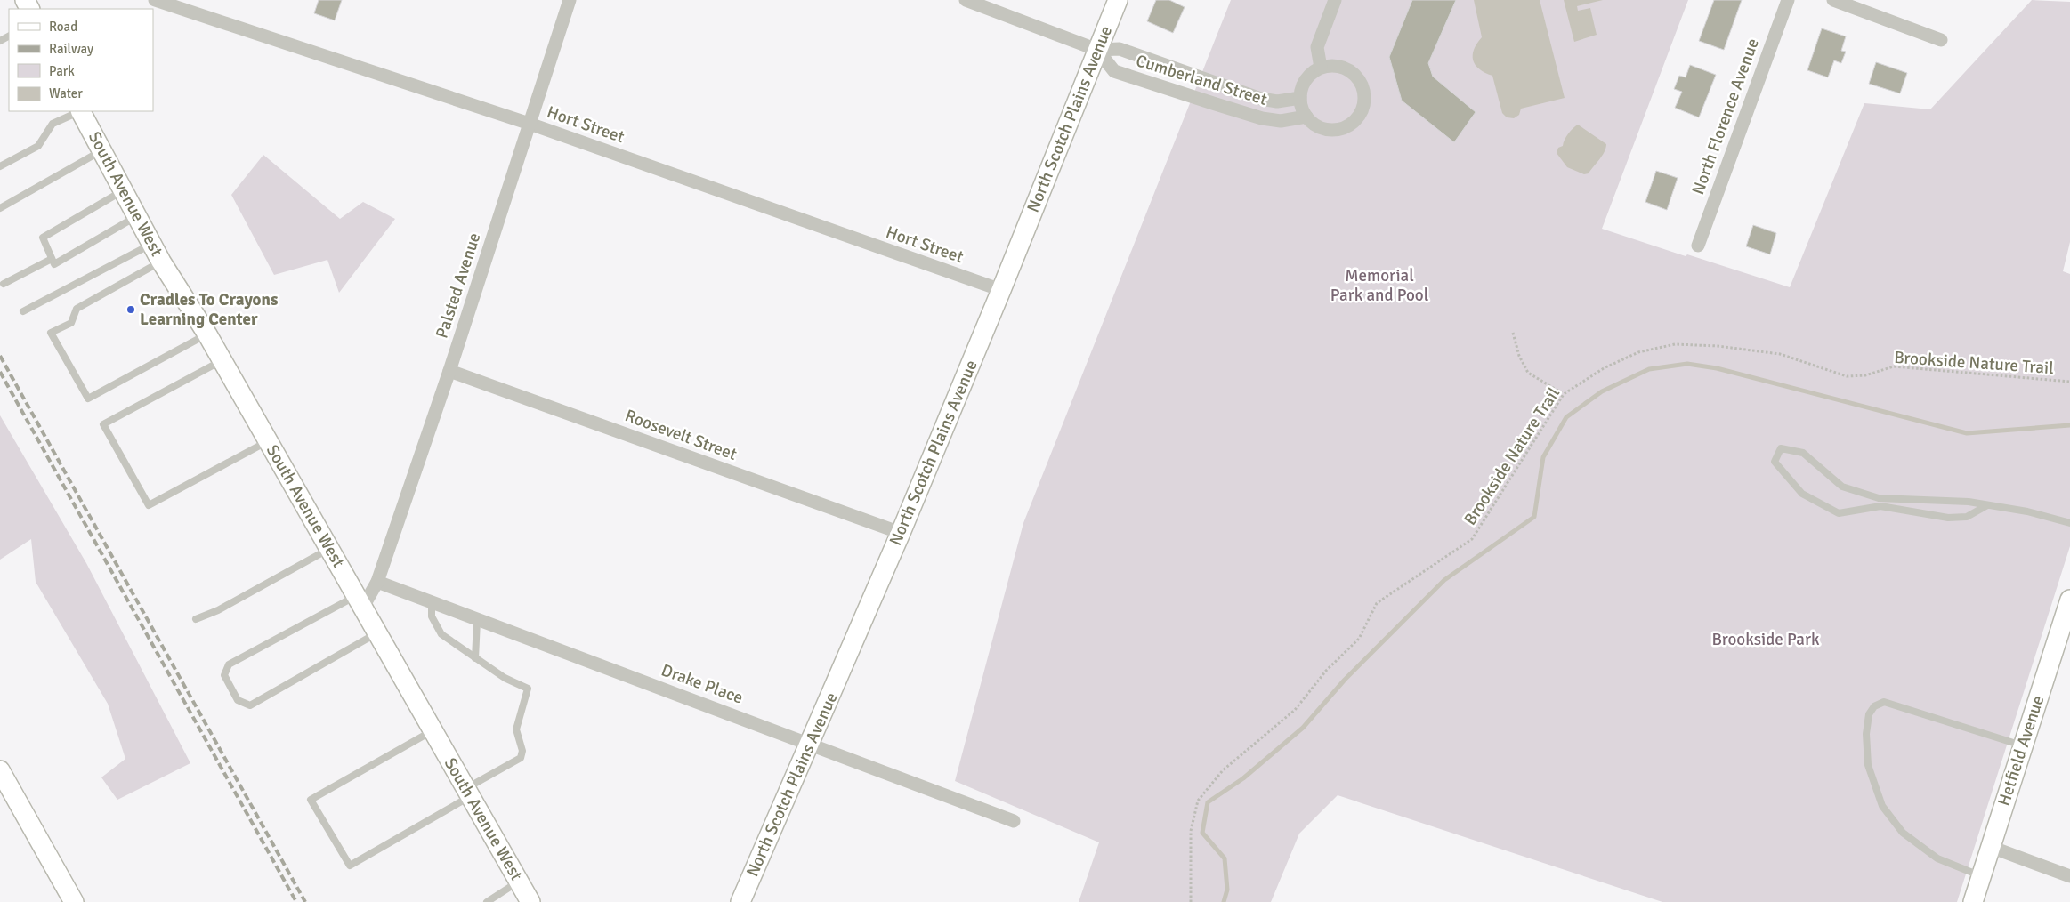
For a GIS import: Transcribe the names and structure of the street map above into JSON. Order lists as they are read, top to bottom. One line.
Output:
{"streets":{"street":["Cumberland Street","North Florence Avenue","North Scotch Plains Avenue","Hort Street","South Avenue West","Palsted Avenue","Roosevelt Street","Drake Place","Hetfield Avenue"],"path":["Brookside Nature Trail"]},"crossings":[["Cumberland Street","North Scotch Plains Avenue"],["North Scotch Plains Avenue","Hort Street"],["North Scotch Plains Avenue","Roosevelt Street"],["North Scotch Plains Avenue","Drake Place"],["Hort Street","Palsted Avenue"],["South Avenue West","Palsted Avenue"],["Palsted Avenue","Roosevelt Street"],["Palsted Avenue","Drake Place"]],"parks":["Memorial Park and Pool","Brookside Park"],"places":["Cradles To Crayons Learning Center"],"legend":["Road","Railway","Park","Water"]}
